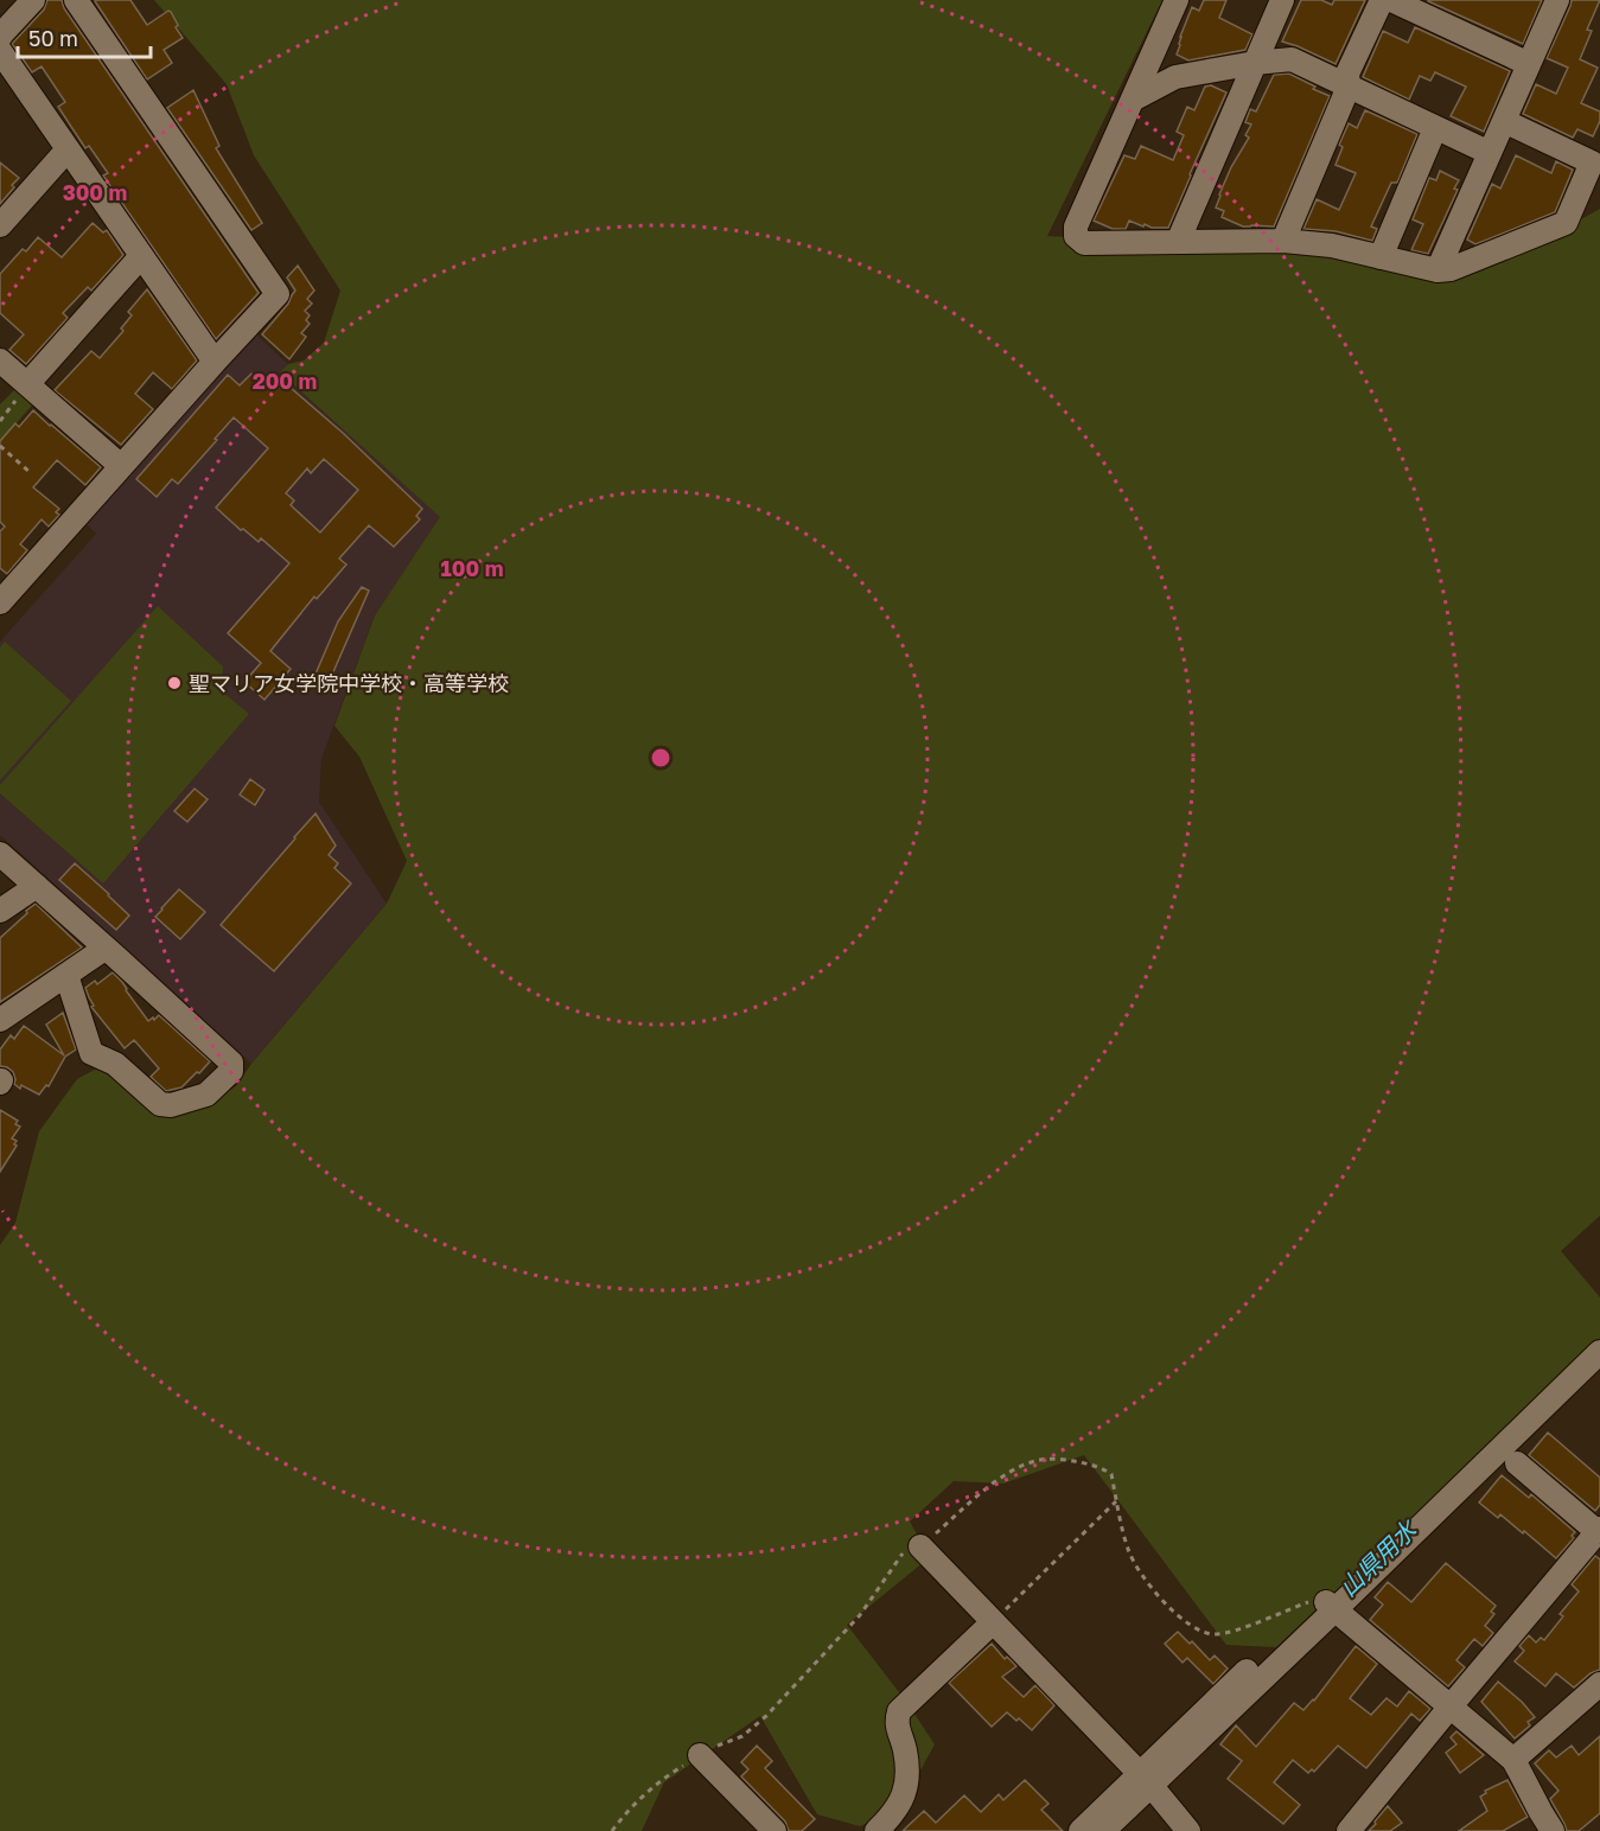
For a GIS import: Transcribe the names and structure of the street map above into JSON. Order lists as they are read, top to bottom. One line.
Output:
{"water":["山県用水"],"places":["聖マリア女学院中学校・高等学校"],"scale_bar":"50 m","rings":["300 m","200 m","100 m"]}
